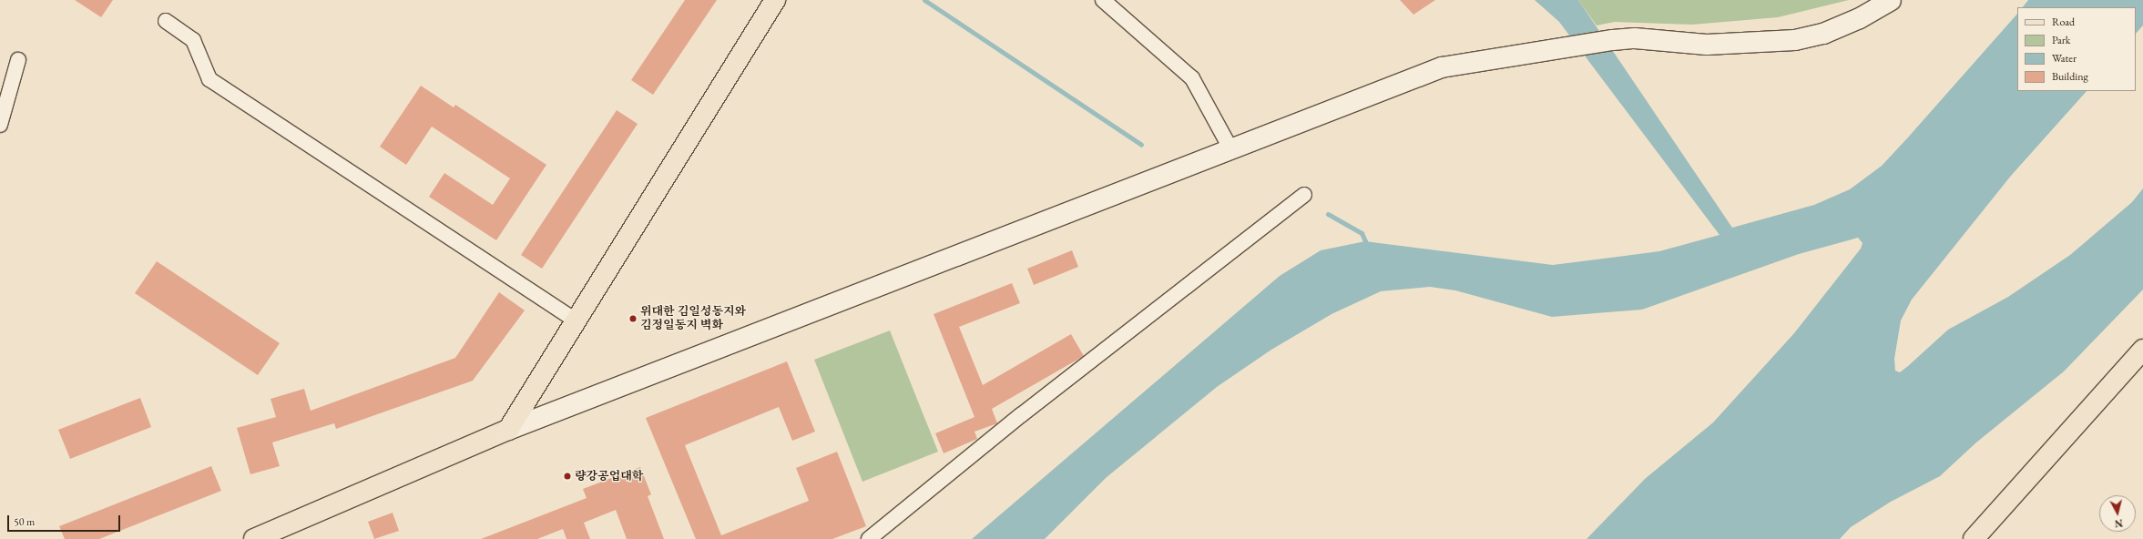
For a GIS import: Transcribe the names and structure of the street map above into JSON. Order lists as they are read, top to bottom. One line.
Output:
{"places":["위대한 김일성동지와 김정일동지 벽화","량강공업대학"],"legend":["Road","Park","Water","Building"],"scale_bar":"50 m","north":"bottom"}
